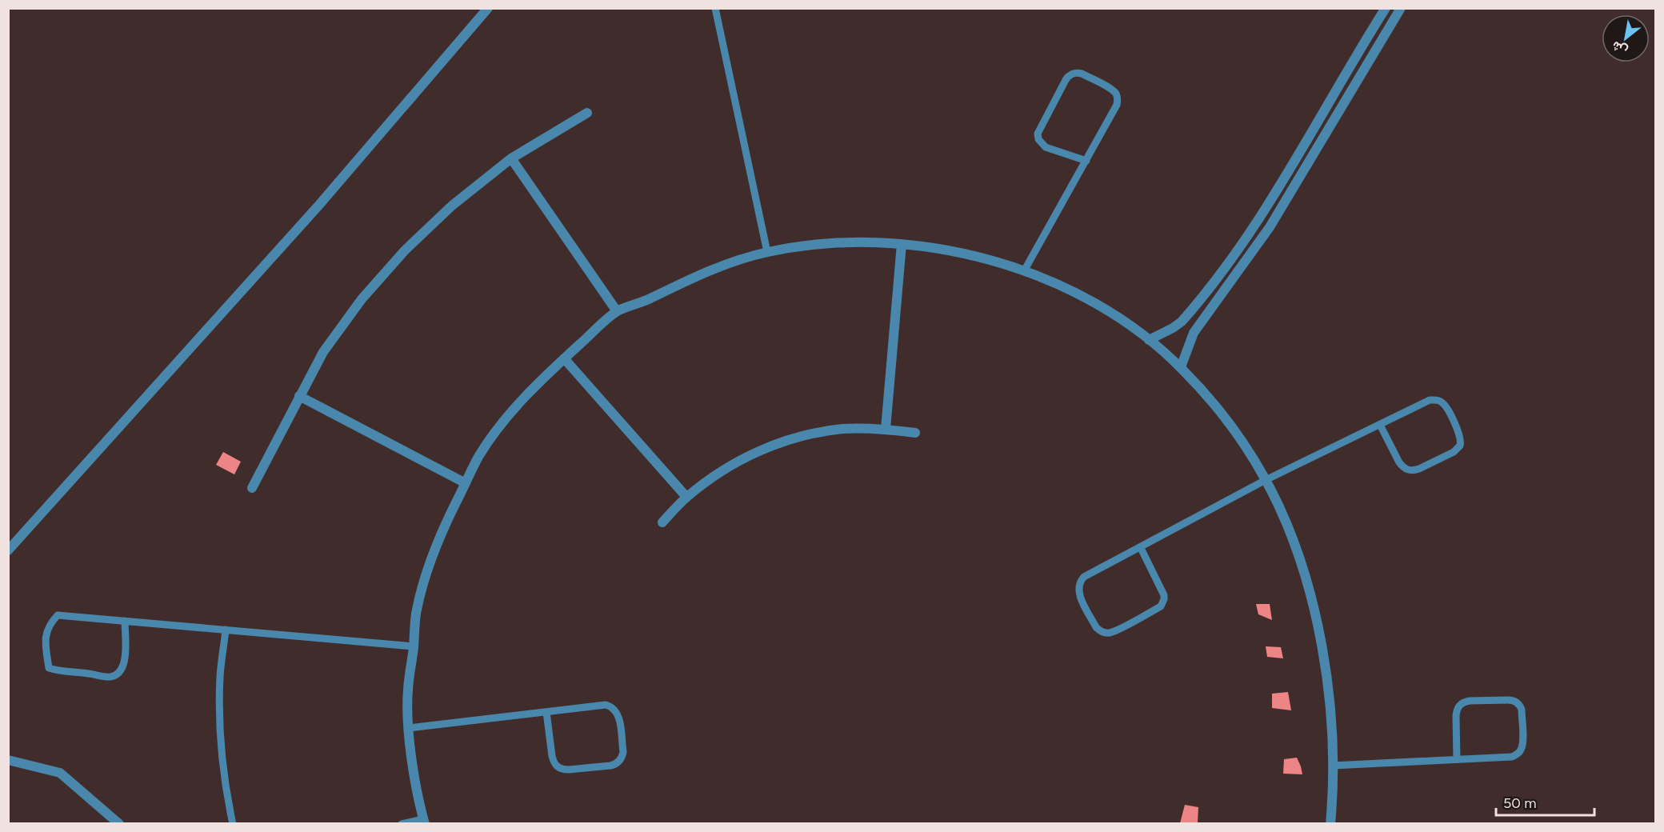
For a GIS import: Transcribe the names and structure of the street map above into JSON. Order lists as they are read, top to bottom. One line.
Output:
{"scale_bar":"50 m","north":"bottom left"}
